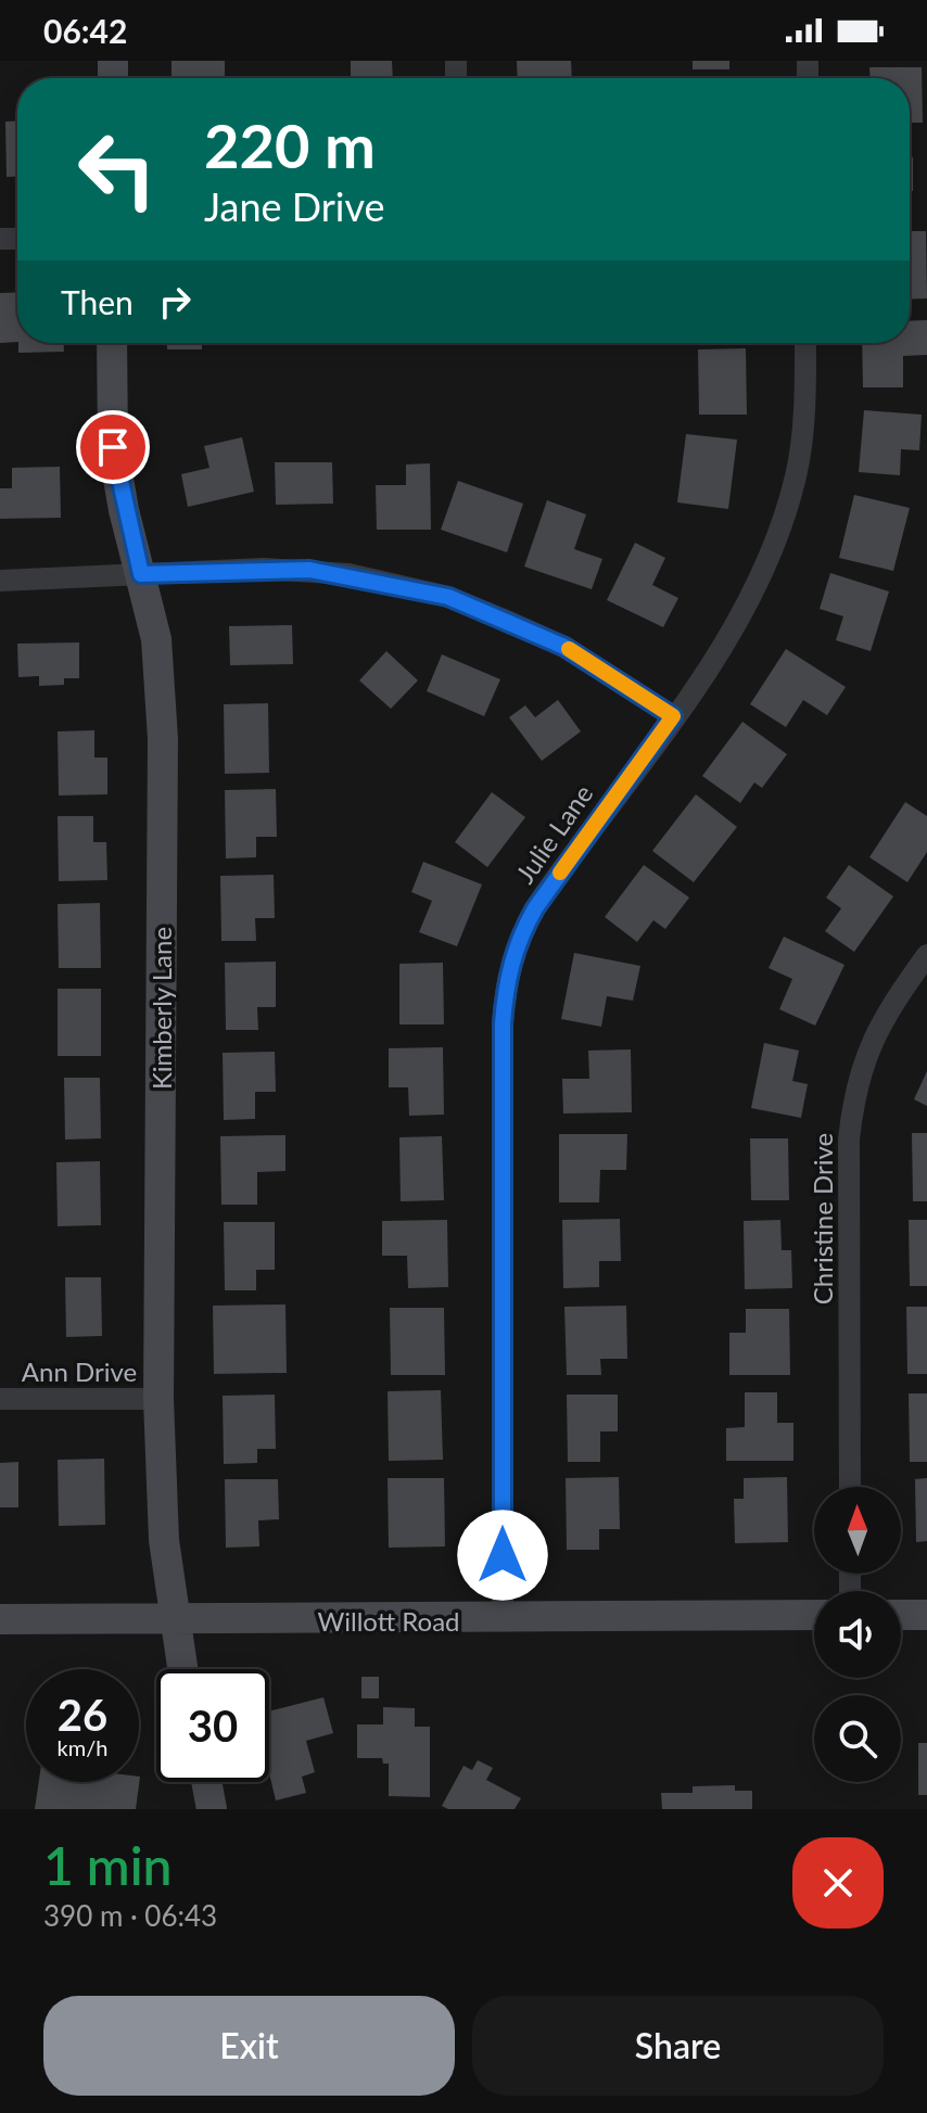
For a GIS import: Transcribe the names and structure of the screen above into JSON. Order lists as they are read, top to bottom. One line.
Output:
{"streets":{"street":["Julie Lane","Kimberly Lane","Christine Drive","Ann Drive","Willott Road"]},"crossings":[["Julie Lane","Willott Road"],["Kimberly Lane","Ann Drive"],["Kimberly Lane","Willott Road"]],"north":"top","page":{"status":"06:42","turn":["220 m","Jane Drive"],"then":"Then","speed":"26 km/h","limit":"30","heading":["1 min","390 m · 06:43"],"buttons":["Exit","Share"]}}
